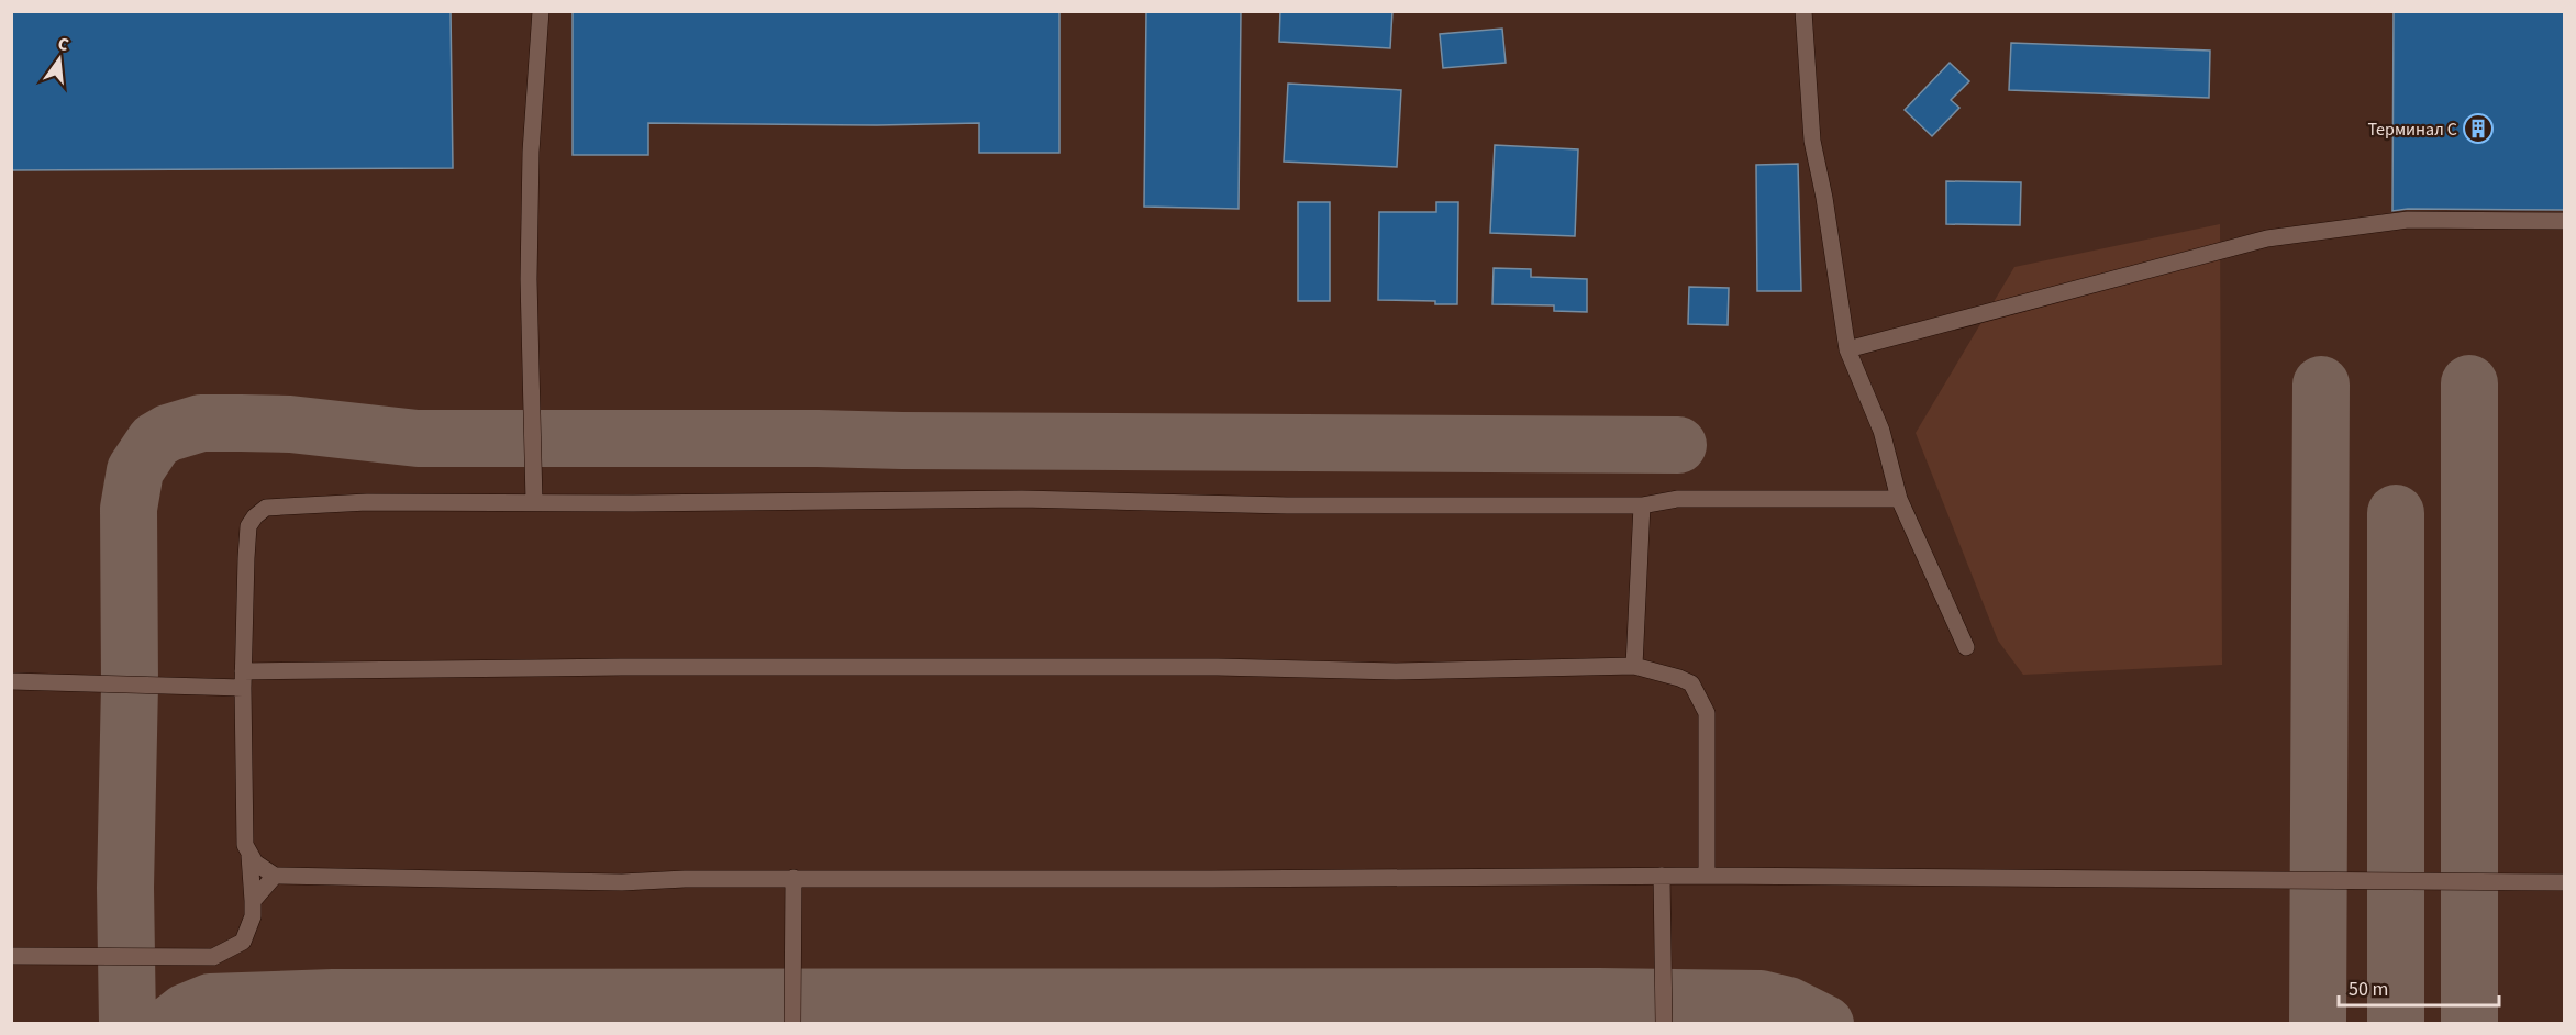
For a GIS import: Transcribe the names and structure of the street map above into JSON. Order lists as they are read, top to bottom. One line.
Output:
{"places":{"building":["Терминал C"]},"scale_bar":"50 m","north":"top"}
